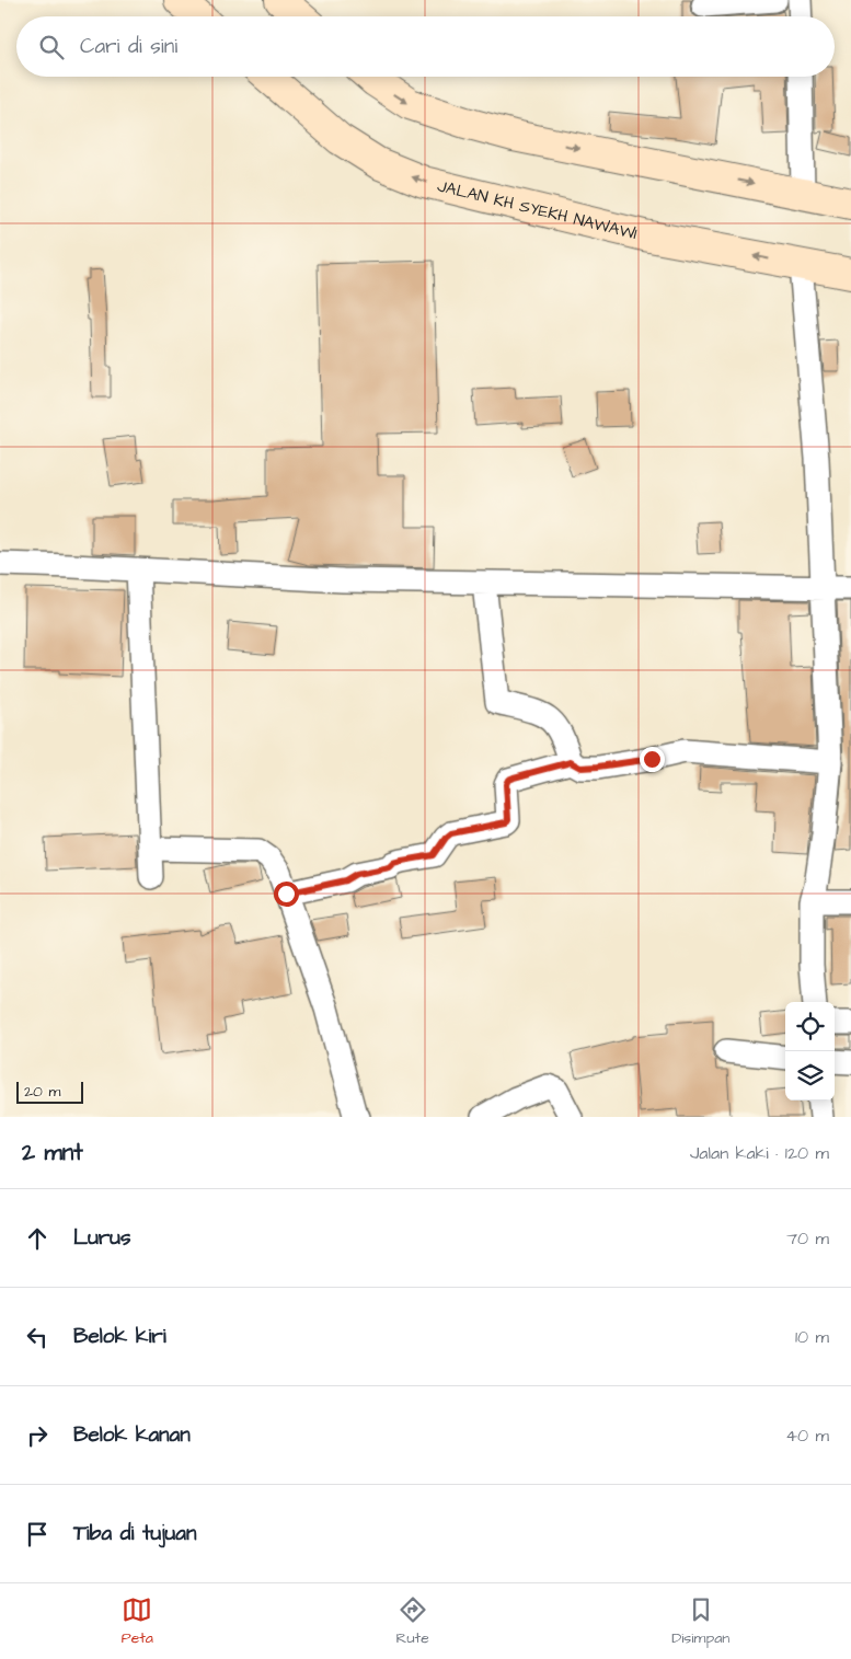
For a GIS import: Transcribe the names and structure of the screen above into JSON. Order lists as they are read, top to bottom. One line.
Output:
{"streets":{"main road":["JALAN KH SYEKH NAWAWI"]},"scale_bar":"20 m","page":{"search":"Cari di sini","scale":"20 m","heading":["2 mnt","Jalan kaki · 120 m"],"list":[["Lurus","70 m"],["Belok kiri","10 m"],["Belok kanan","40 m"],"Tiba di tujuan"],"nav":["Peta","Rute","Disimpan"]}}
